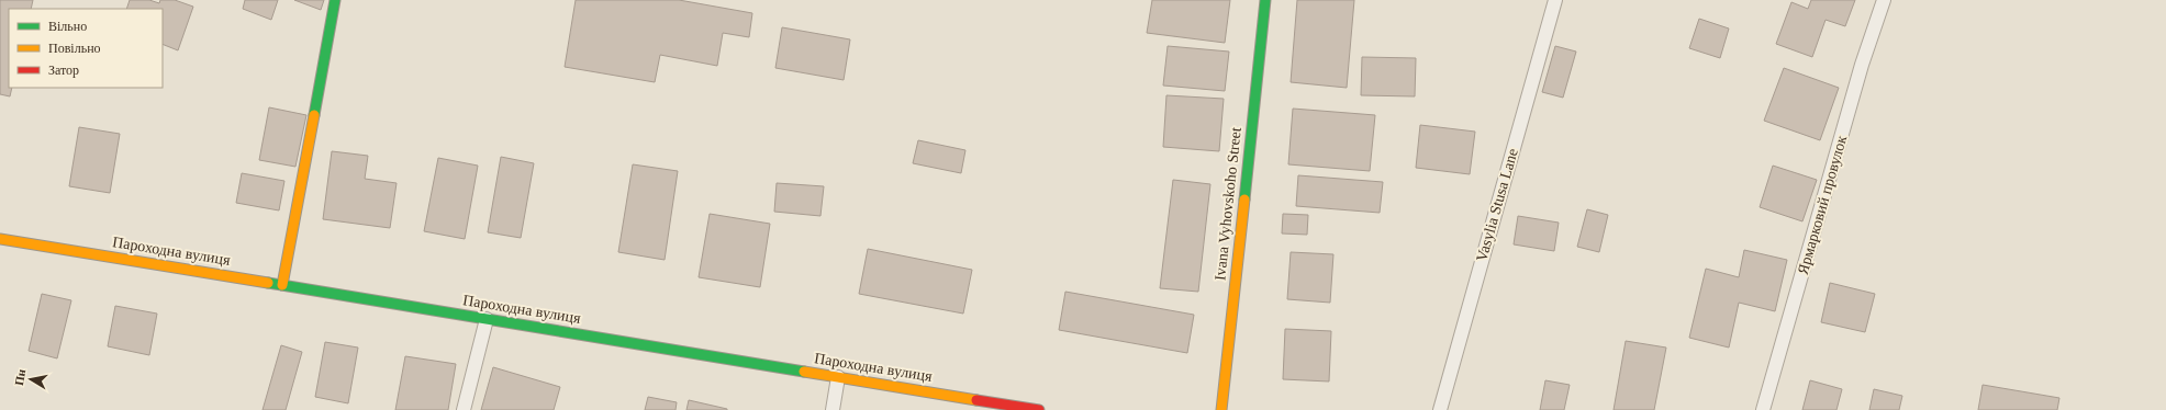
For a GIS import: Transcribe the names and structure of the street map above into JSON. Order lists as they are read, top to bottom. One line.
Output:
{"streets":{"street":["Ivana Vyhovskoho Street","Пароходна вулиця"],"lane":["Vasylia Stusa Lane","Ярмарковий провулок"]},"legend":["Вільно","Повільно","Затор"],"north":"left"}
